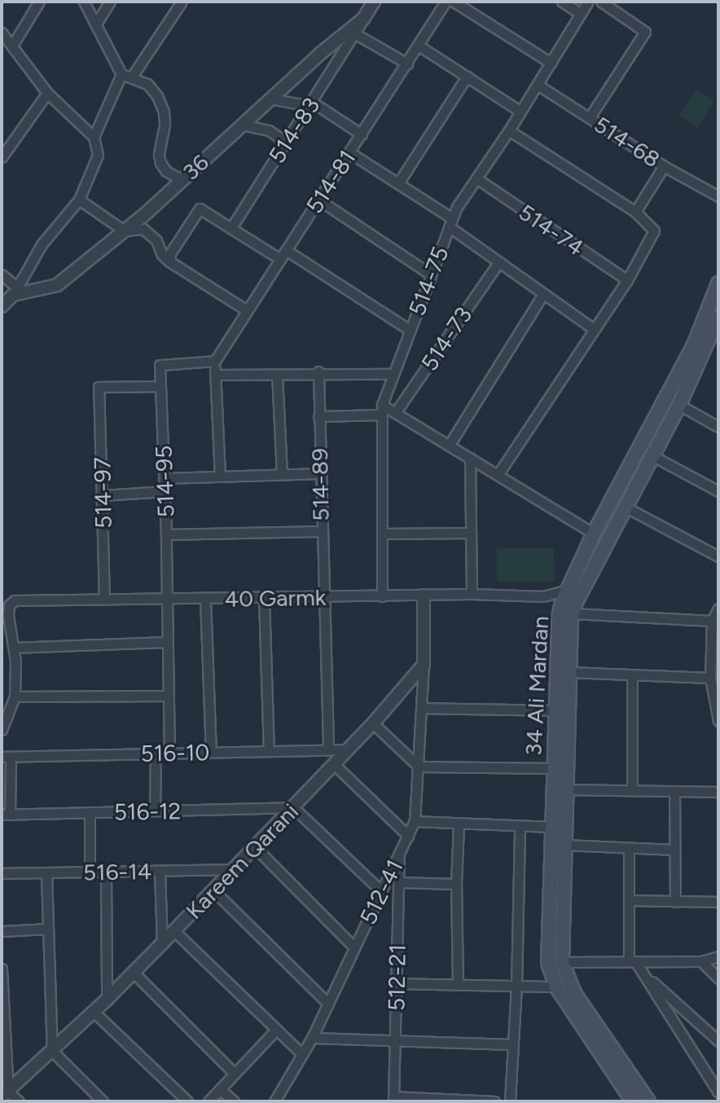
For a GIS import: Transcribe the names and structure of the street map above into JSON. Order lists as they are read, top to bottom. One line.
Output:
{"streets":{"main road":["34 Ali Mardan"],"street":["514-83","514-68","36","514-81","514-74","514-75","514-73","514-95","514-89","514-97","40 Garmk","516-10","516-12","Kareem Qarani","516-14","512-41","512-21"]},"crossings":[["514-83","36"],["514-68","514-75"],["514-81","514-95"],["514-74","514-75"],["514-75","40 Garmk"],["514-95","514-97"],["514-95","40 Garmk"],["514-95","516-10"],["514-89","40 Garmk"],["514-89","516-10"],["514-97","40 Garmk"],["40 Garmk","34 Ali Mardan"],["516-10","Kareem Qarani"],["516-12","Kareem Qarani"],["Kareem Qarani","516-14"],["Kareem Qarani","512-41"],["512-41","512-21"]]}
